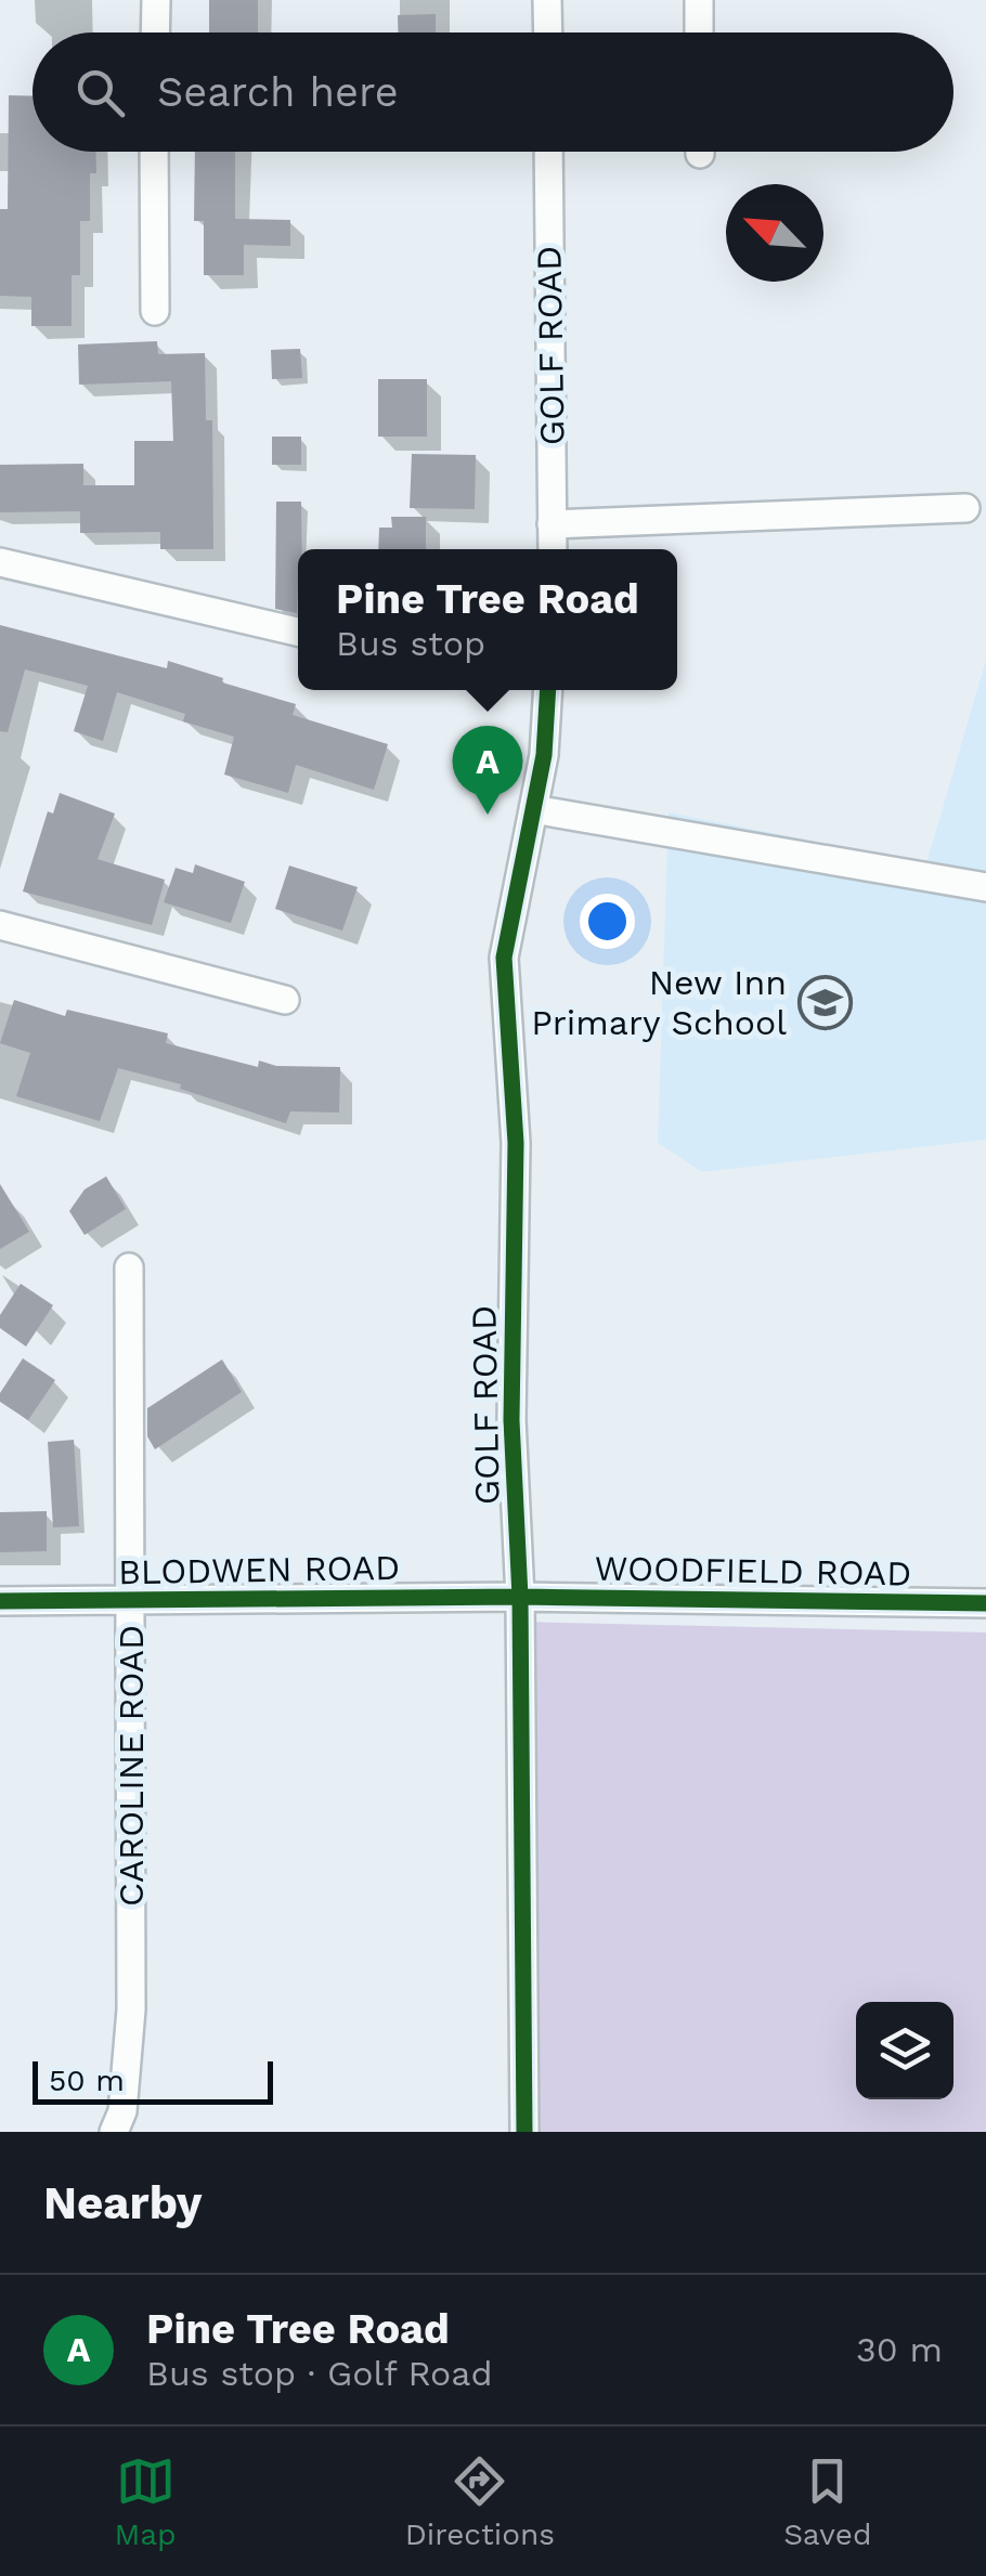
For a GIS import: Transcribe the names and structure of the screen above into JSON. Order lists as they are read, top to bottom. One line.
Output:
{"streets":{"street":["GOLF ROAD","BLODWEN ROAD","WOODFIELD ROAD","CAROLINE ROAD"]},"crossings":[["GOLF ROAD","BLODWEN ROAD"],["GOLF ROAD","WOODFIELD ROAD"],["BLODWEN ROAD","WOODFIELD ROAD"],["BLODWEN ROAD","CAROLINE ROAD"]],"places":{"school or university":["New Inn Primary School"]},"scale_bar":"50 m","north":"top left","page":{"search":"Search here","popup":["Pine Tree Road","Bus stop"],"pins":"A","scale":"50 m","heading":"Nearby","list":[{"mark":"A","name":"Pine Tree Road","note":"Bus stop · Golf Road","value":"30 m"}],"nav":["Map","Directions","Saved"]}}
